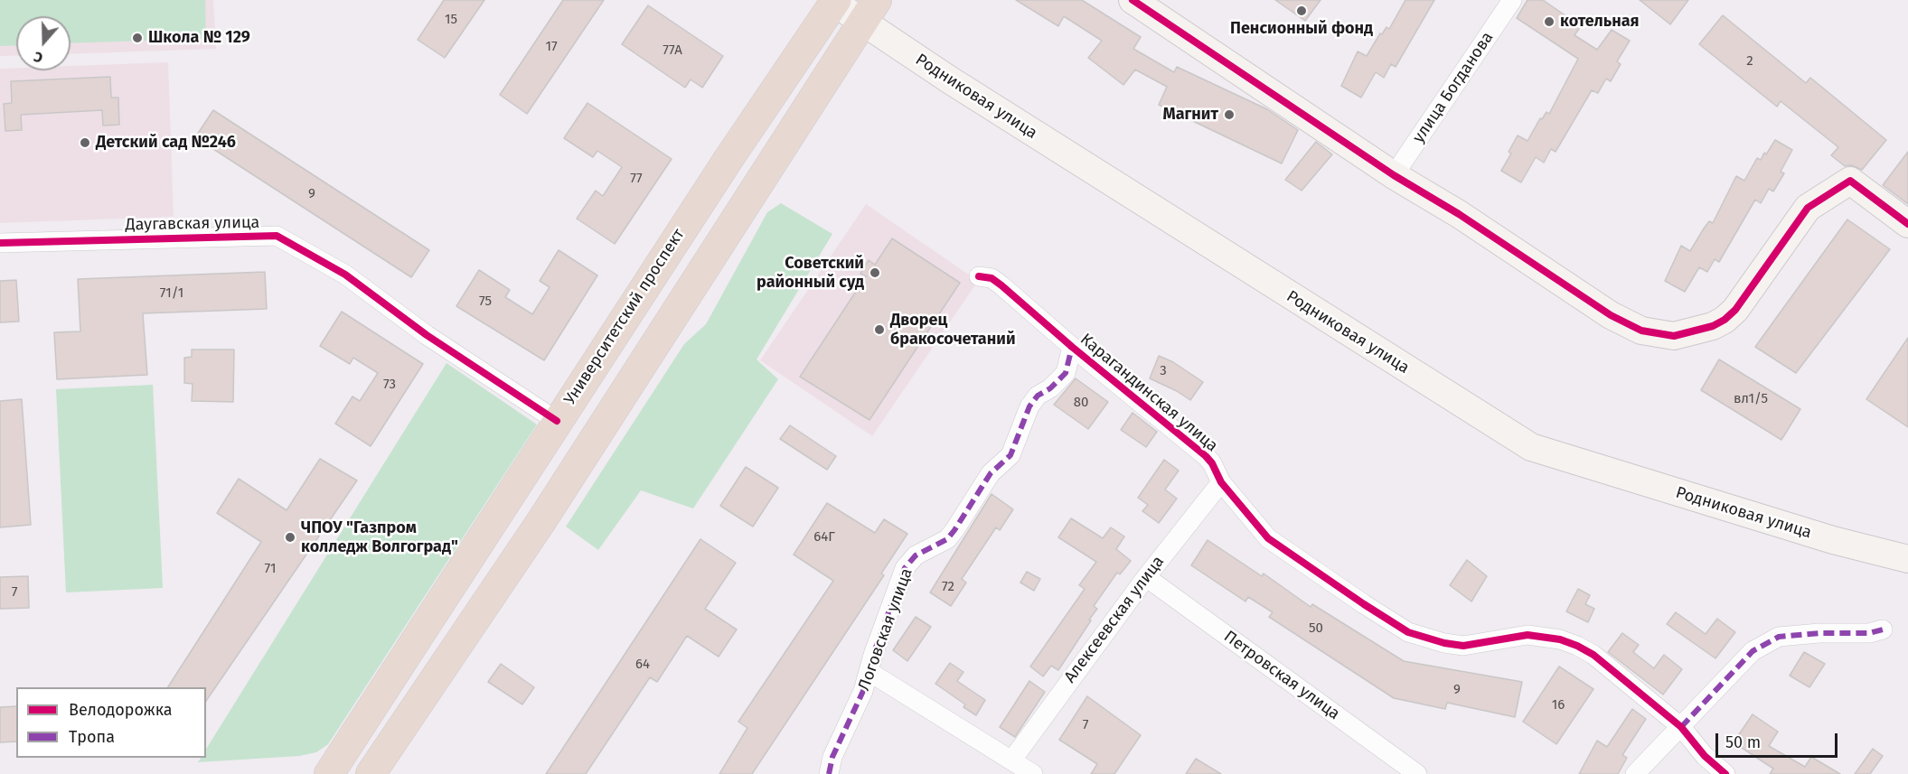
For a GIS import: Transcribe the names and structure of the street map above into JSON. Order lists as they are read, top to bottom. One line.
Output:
{"streets":{"highway":["Университетский проспект"],"main road":["Родниковая улица"],"street":["улица Богданова","Даугавская улица","Карагандинская улица","Алексеевская улица","Логовская улица","Петровская улица"]},"crossings":[["Родниковая улица","Университетский проспект"],["Даугавская улица","Университетский проспект"],["Карагандинская улица","Алексеевская улица"],["Карагандинская улица","Логовская улица"],["Алексеевская улица","Петровская улица"]],"places":["Пенсионный фонд","котельная","Школа № 129","Магнит","Детский сад №246","Советский районный суд","Дворец бракосочетаний","ЧПОУ \"Газпром колледж Волгоград\""],"house_numbers":["15","17","77А","2","77","9","71/1","75","3","73","вл1/5","80","64Г","71","72","7","50","64","9","16","7"],"legend":["Велодорожка","Тропа"],"scale_bar":"50 m","north":"bottom"}
